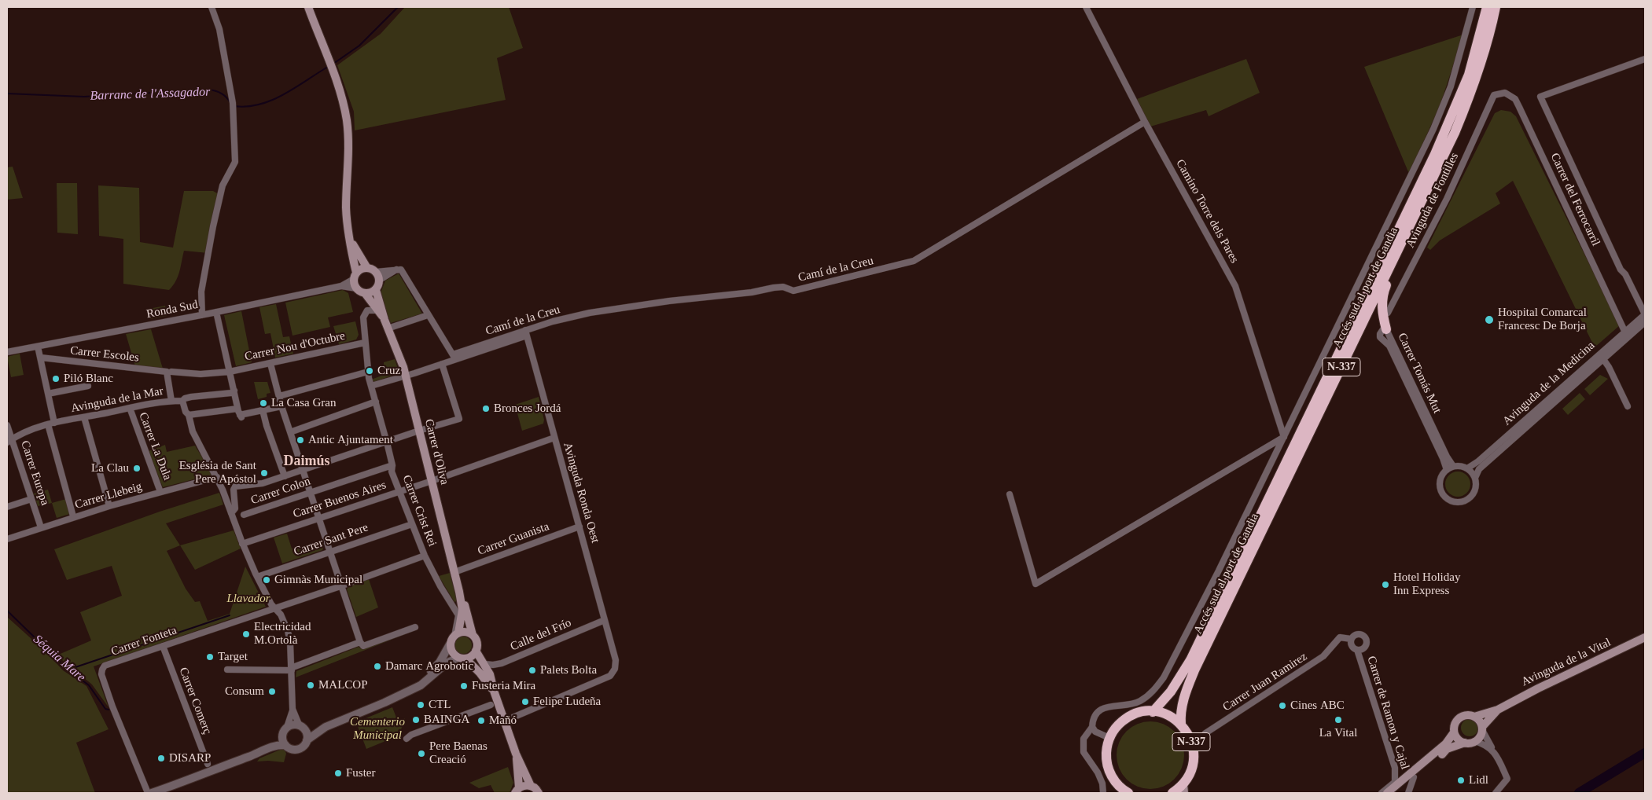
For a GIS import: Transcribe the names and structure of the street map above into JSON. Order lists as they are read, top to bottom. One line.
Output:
{"streets":{"highway":["Accés sud al port de Gandia","N-337"],"main road":["Carrer d'Oliva","Avinguda de la Vital"],"street":["Carrer del Ferrocarril","Avinguda de Fontilles","Camino Torre dels Pares","Camí de la Creu","Ronda Sud","Carrer Nou d'Octubre","Carrer Escoles","Carrer Tomás Mut","Avinguda de la Medicina","Avinguda de la Mar","Carrer La Dula","Carrer Europa","Carrer Colon","Avinguda Ronda Oest","Carrer Llebeig","Carrer Buenos Aires","Carrer Crist Rei","Carrer Guanista","Carrer Sant Pere","Calle del Frío","Carrer Fonteta","Carrer Juan Ramirez","Carrer Comerç","Carrer de Ramon y Cajal"]},"crossings":[["Carrer del Ferrocarril","Avinguda de Fontilles"],["Carrer del Ferrocarril","Avinguda de la Medicina"],["Camino Torre dels Pares","Camí de la Creu"],["Camí de la Creu","Carrer d'Oliva"],["Camí de la Creu","Avinguda Ronda Oest"],["Camí de la Creu","Carrer Crist Rei"],["Accés sud al port de Gandia","N-337"],["Carrer Nou d'Octubre","Carrer Escoles"],["Carrer Nou d'Octubre","Carrer Crist Rei"],["N-337","Carrer Juan Ramirez"],["Carrer Tomás Mut","Avinguda de la Medicina"],["Avinguda de la Mar","Carrer La Dula"],["Avinguda de la Mar","Carrer Europa"],["Carrer La Dula","Carrer Llebeig"],["Carrer d'Oliva","Carrer Buenos Aires"],["Carrer d'Oliva","Carrer Crist Rei"],["Carrer d'Oliva","Carrer Guanista"],["Carrer Europa","Carrer Llebeig"],["Carrer Colon","Carrer Crist Rei"],["Avinguda Ronda Oest","Carrer Buenos Aires"],["Avinguda Ronda Oest","Carrer Guanista"],["Avinguda Ronda Oest","Calle del Frío"],["Carrer Buenos Aires","Carrer Crist Rei"],["Carrer Crist Rei","Carrer Sant Pere"],["Carrer Crist Rei","Carrer Fonteta"],["Carrer Fonteta","Carrer Comerç"],["Carrer Juan Ramirez","Carrer de Ramon y Cajal"]],"districts":["Daimús"],"water":["Barranc de l'Assagador","Séquia Mare"],"parks":["Llavador","Cementerio Municipal"],"places":["Hospital Comarcal Francesc De Borja","Cruz","Piló Blanc","La Casa Gran","Bronces Jordá","Antic Ajuntament","La Clau","Església de Sant Pere Apóstol","Gimnàs Municipal","Hotel Holiday Inn Express","Electricidad M.Ortolà","Target","Damarc Agrobotic","Palets Bolta","MALCOP","Fusteria Mira","Consum","Felipe Ludeña","CTL","Cines ABC","BAINGA","La Vital","Mañó","Pere Baenas Creació","DISARP","Fuster","Lidl"]}
